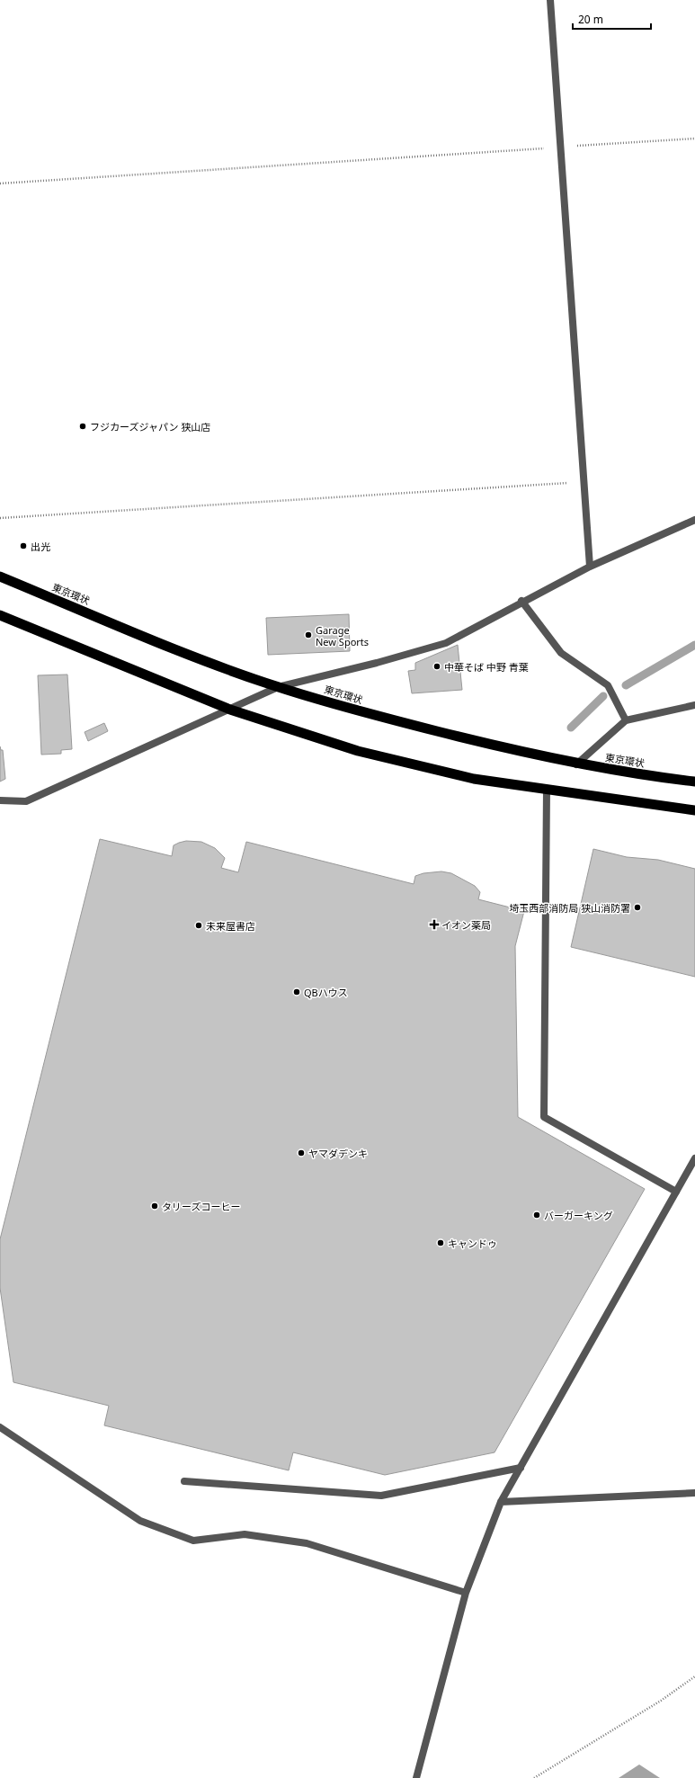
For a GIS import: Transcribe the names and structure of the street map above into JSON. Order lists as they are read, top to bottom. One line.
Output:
{"streets":{"highway":["東京環状"]},"places":{"other":["フジカーズジャパン 狭山店","出光","Garage New Sports","中華そば 中野 青葉","埼玉西部消防局 狭山消防署","未来屋書店","QBハウス","ヤマダデンキ","タリーズコーヒー","バーガーキング","キャンドゥ"],"health":["イオン薬局"]},"scale_bar":"20 m"}
